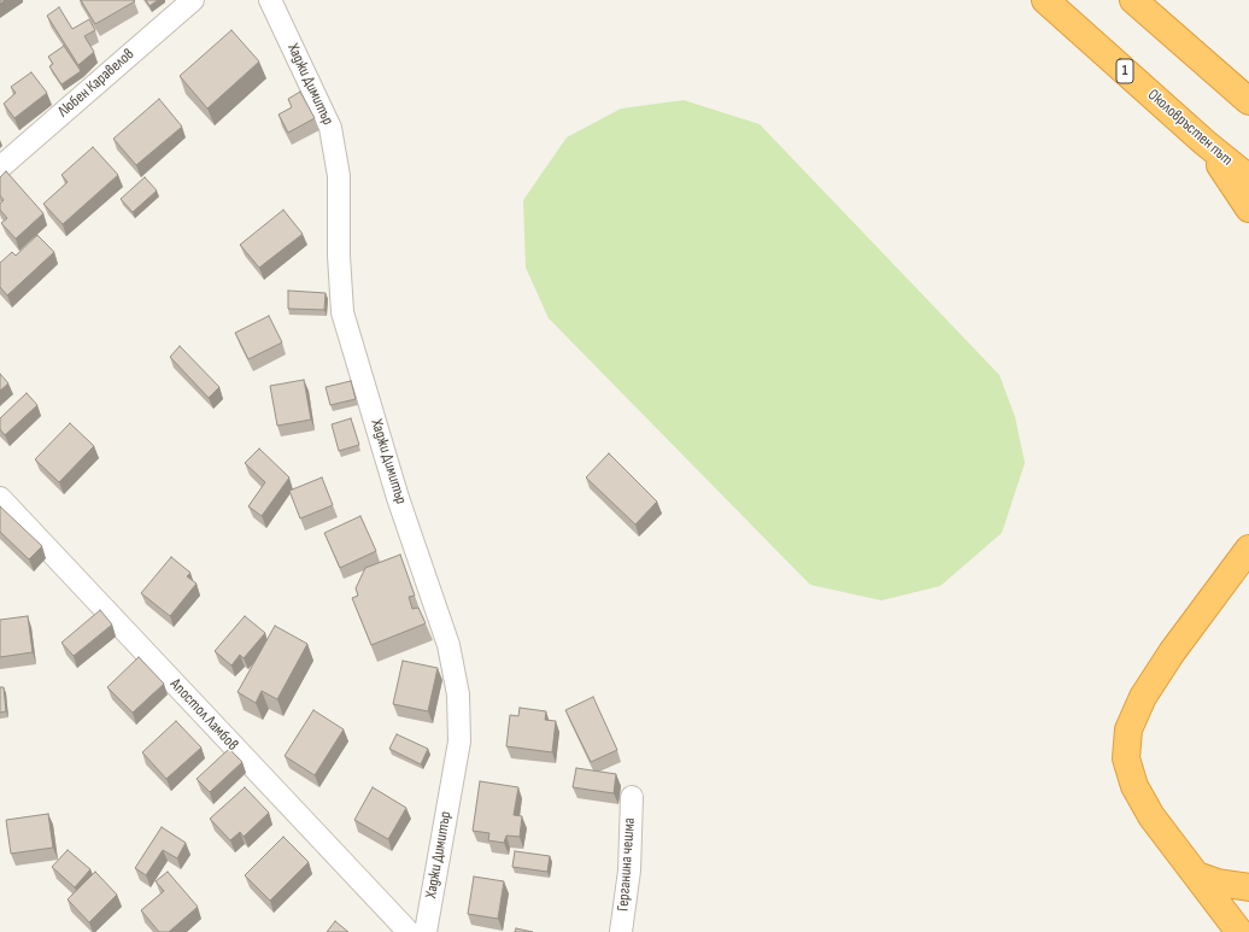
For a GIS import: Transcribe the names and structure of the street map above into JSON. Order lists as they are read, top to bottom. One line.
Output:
{"streets":{"highway":["1","Околовръстен път"],"street":["Любен Каравелов","Хаджи Димитър","Апостол Ламбов","Герганина чешма"]}}
